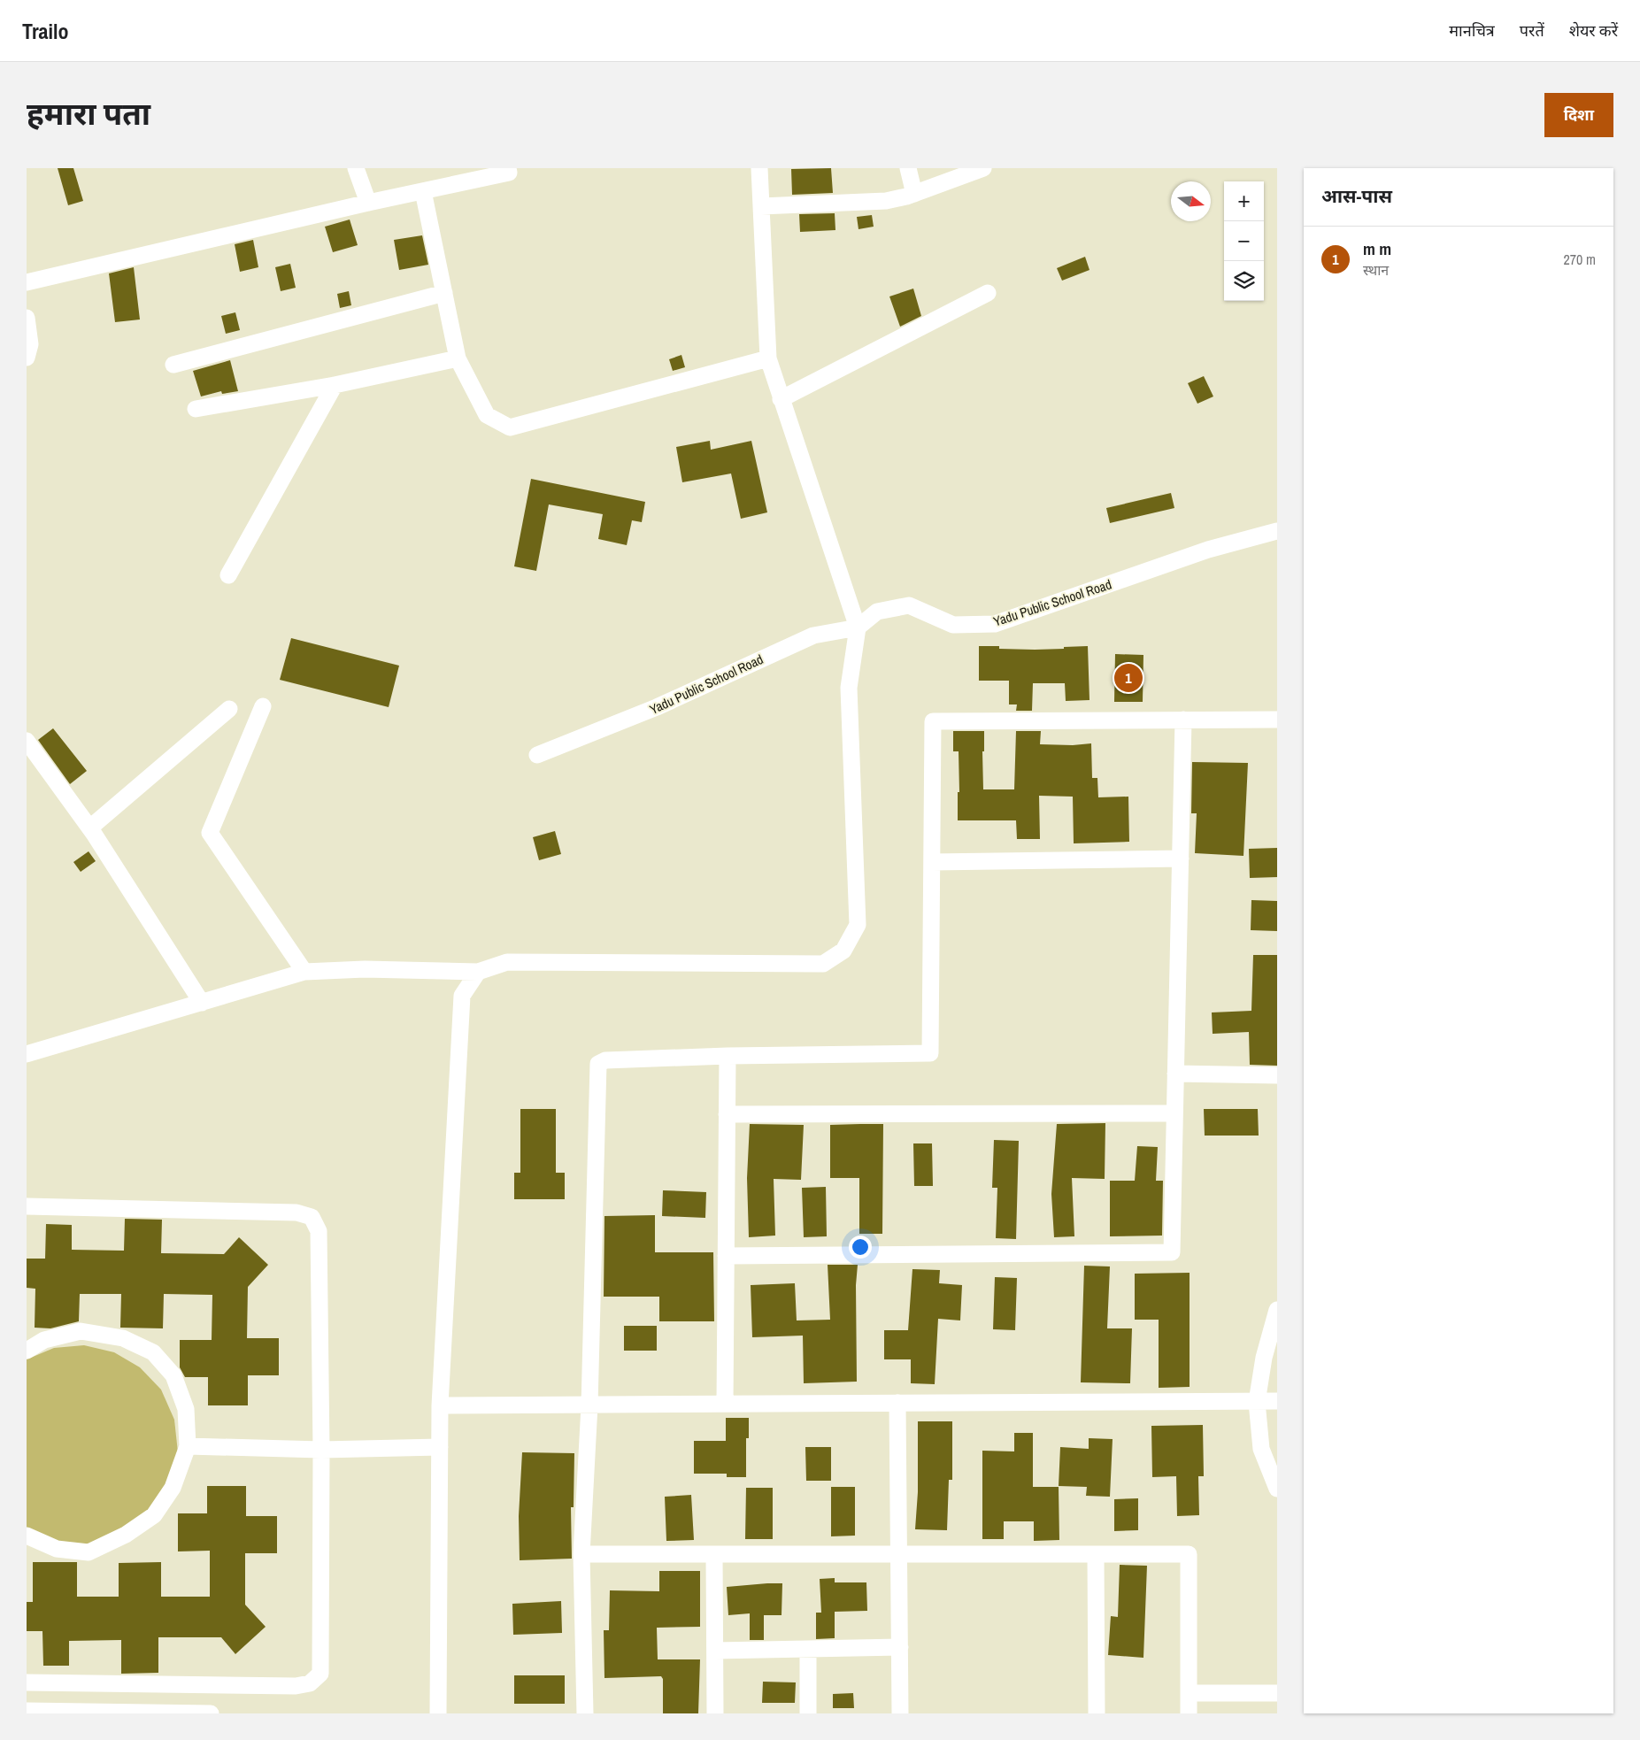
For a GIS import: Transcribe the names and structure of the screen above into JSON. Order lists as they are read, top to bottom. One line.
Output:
{"streets":{"street":["Yadu Public School Road"]},"north":"right","page":{"header":"Trailo","nav":["मानचित्र","परतें","शेयर करें"],"title":"हमारा पता","buttons":"दिशा","heading":"आस-पास","map_buttons":["+","−"],"list":[{"mark":"1","name":"m m","note":"स्थान","value":"270 m"}],"pins":"1"}}
